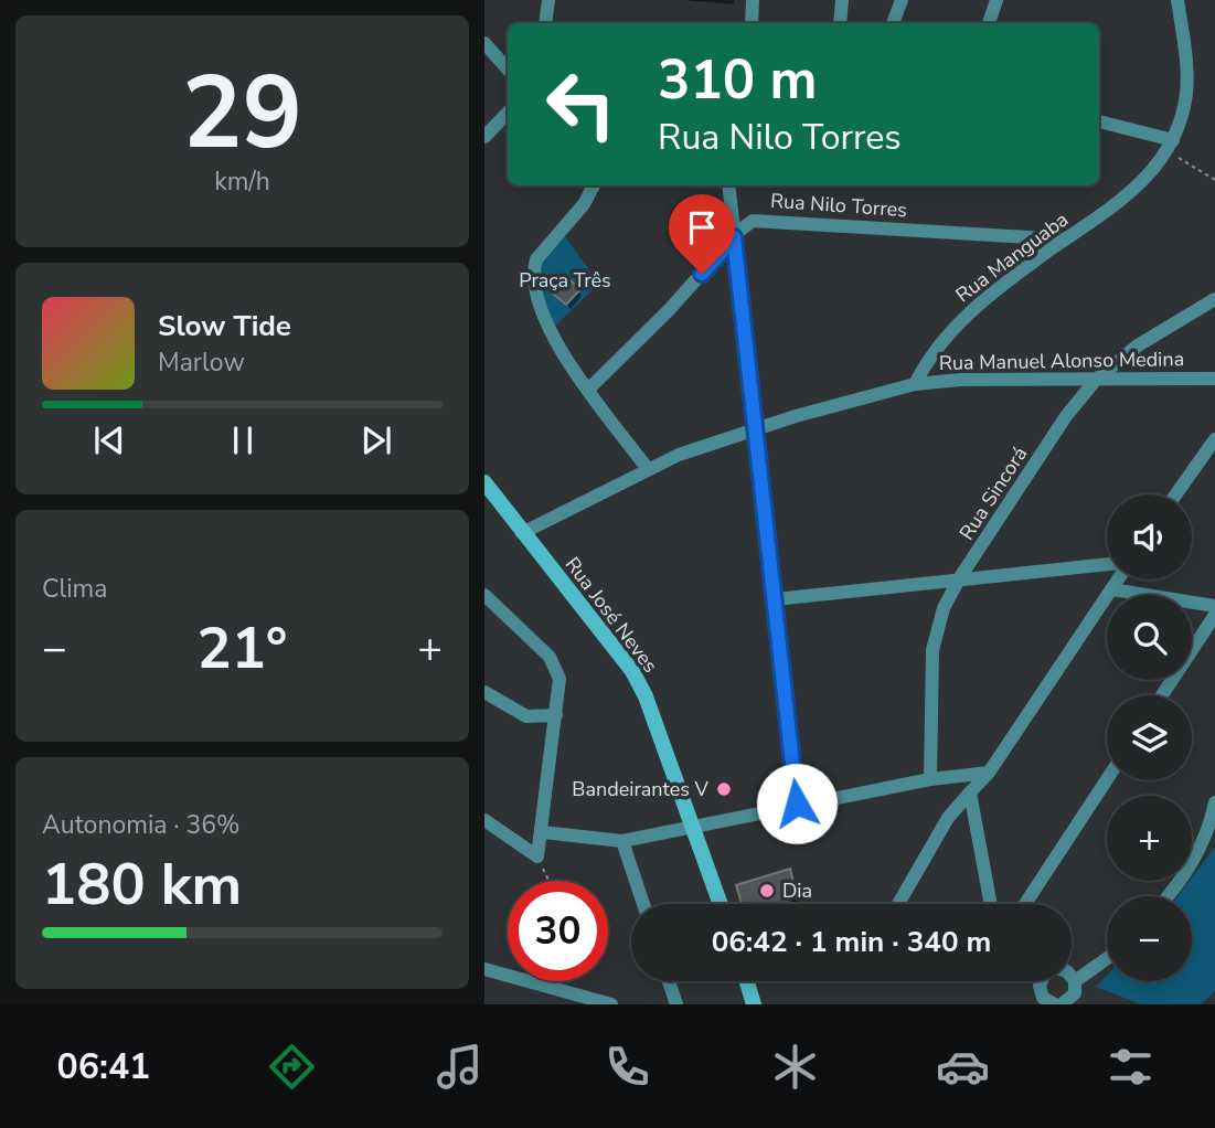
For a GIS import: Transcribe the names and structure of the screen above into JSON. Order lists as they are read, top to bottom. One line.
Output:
{"streets":{"street":["Rua Nilo Torres","Rua Manguaba","Rua Manuel Alonso Medina","Rua Sincorá","Rua José Neves"]},"crossings":[["Rua Nilo Torres","Rua Manguaba"],["Rua Manguaba","Rua Manuel Alonso Medina"],["Rua Manuel Alonso Medina","Rua Sincorá"],["Rua Manuel Alonso Medina","Rua José Neves"]],"parks":["Praça Três"],"places":["Bandeirantes V","Dia"],"page":{"tile":[["29","km/h"],"Clima",["Autonomia · 36%","180 km"]],"turn":["310 m","Rua Nilo Torres"],"song":["Slow Tide","Marlow"],"map_buttons":["+","−"],"heat":["−","21°","+"],"limit":"30","trip":"06:42 · 1 min · 340 m","tabs":"06:41"}}
